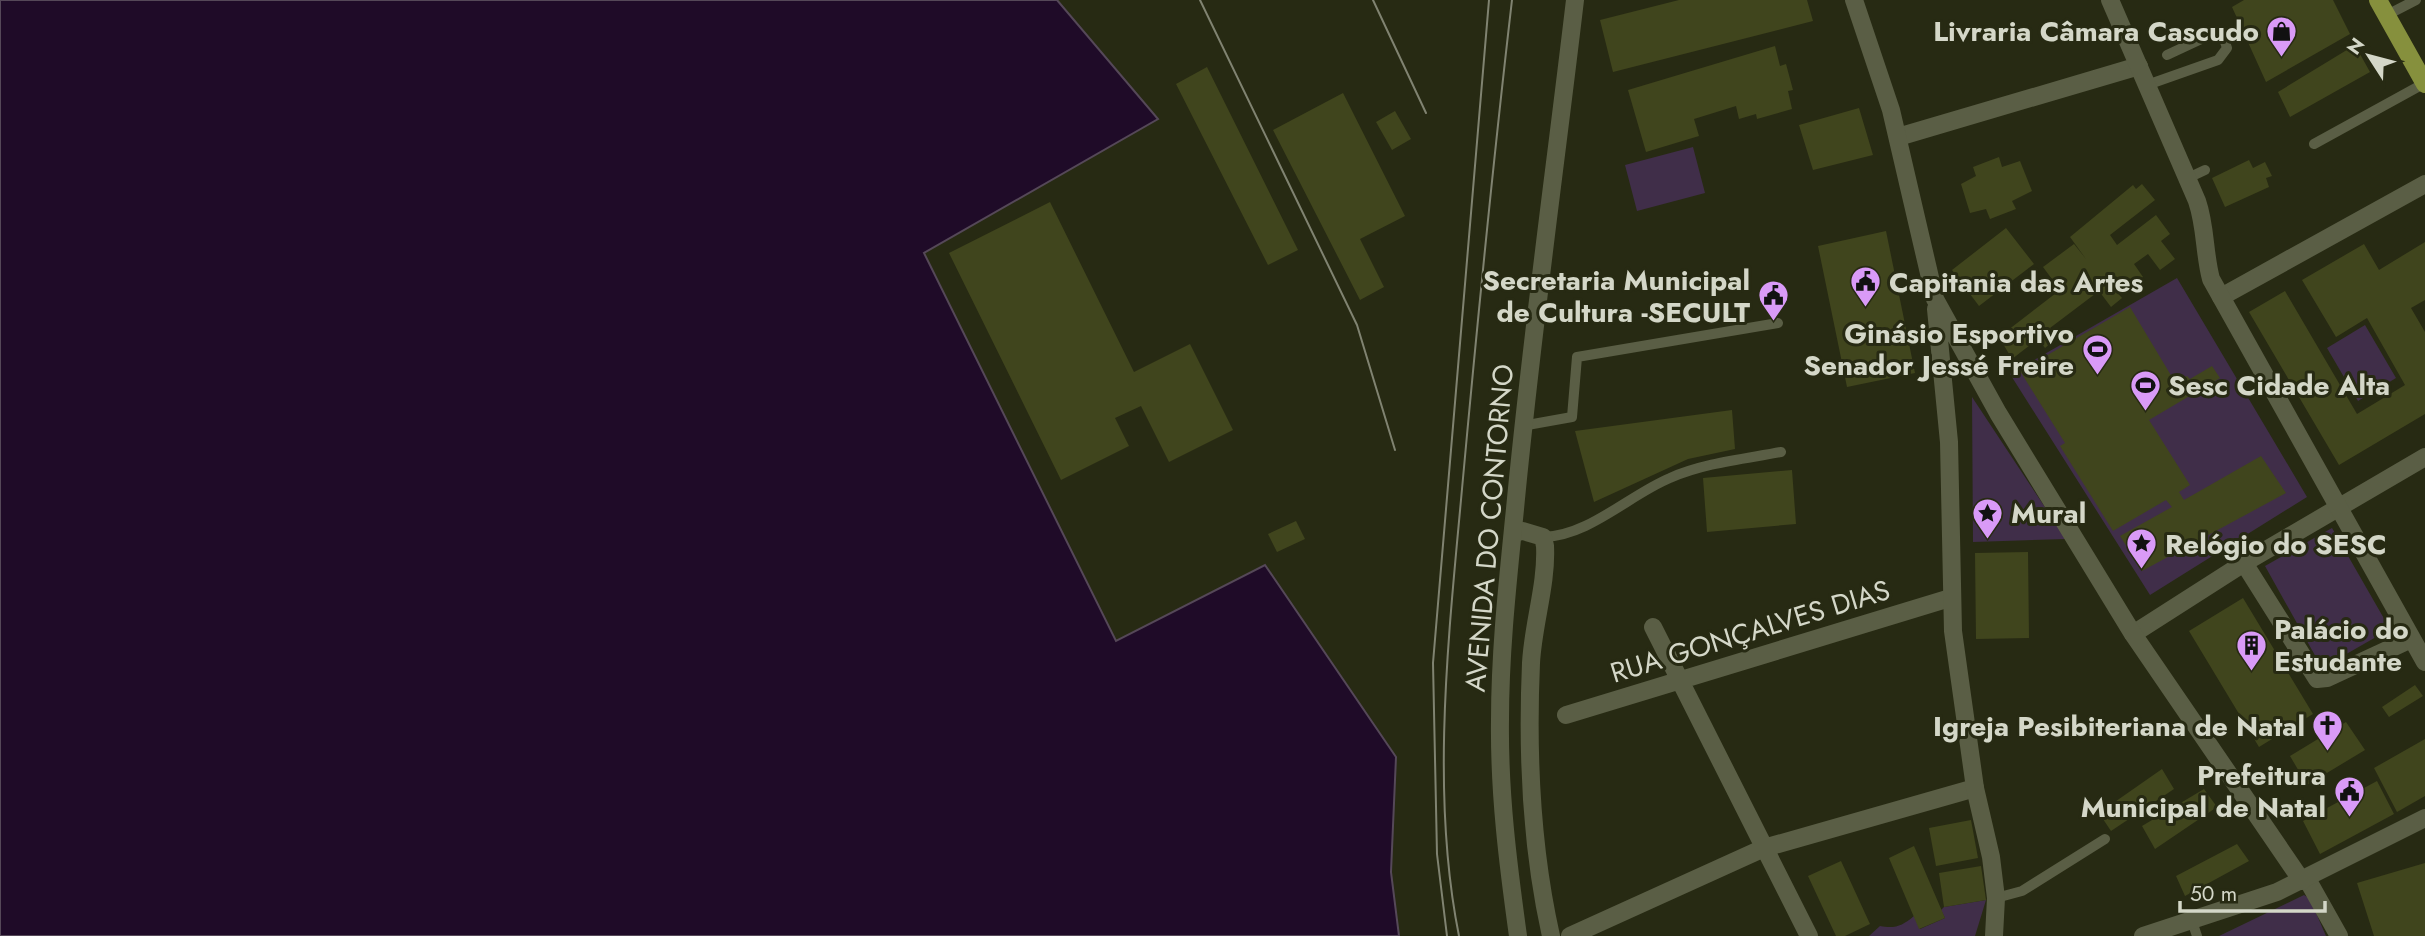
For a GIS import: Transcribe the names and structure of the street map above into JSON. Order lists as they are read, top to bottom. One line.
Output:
{"streets":{"street":["AVENIDA DO CONTORNO","RUA GONÇALVES DIAS"]},"places":{"shop":["Livraria Câmara Cascudo"],"public building":["Capitania das Artes","Secretaria Municipal de Cultura -SECULT","Prefeitura Municipal de Natal"],"sports":["Ginásio Esportivo Senador Jessé Freire","Sesc Cidade Alta"],"place":["Mural","Relógio do SESC"],"building":["Palácio do Estudante"],"church":["Igreja Pesibiteriana de Natal"]},"scale_bar":"50 m","north":"top left"}
